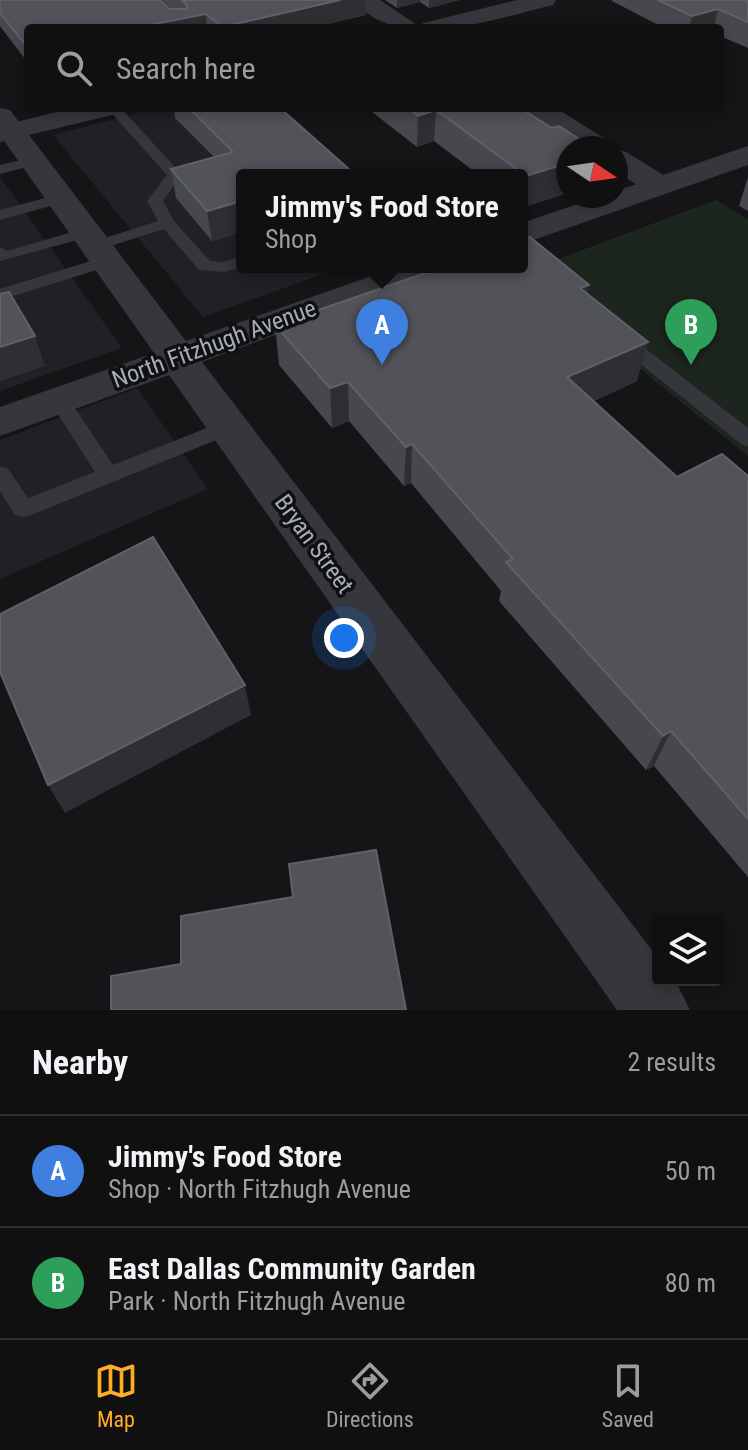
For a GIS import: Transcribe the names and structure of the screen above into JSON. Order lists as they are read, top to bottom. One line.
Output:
{"streets":{"street":["North Fitzhugh Avenue","Bryan Street"]},"crossings":[["North Fitzhugh Avenue","Bryan Street"]],"north":"right","page":{"search":"Search here","popup":["Jimmy's Food Store","Shop"],"pins":["A","B"],"heading":["Nearby","2 results"],"list":[{"mark":"A","name":"Jimmy's Food Store","note":"Shop · North Fitzhugh Avenue","value":"50 m"},{"mark":"B","name":"East Dallas Community Garden","note":"Park · North Fitzhugh Avenue","value":"80 m"}],"nav":["Map","Directions","Saved"]}}
